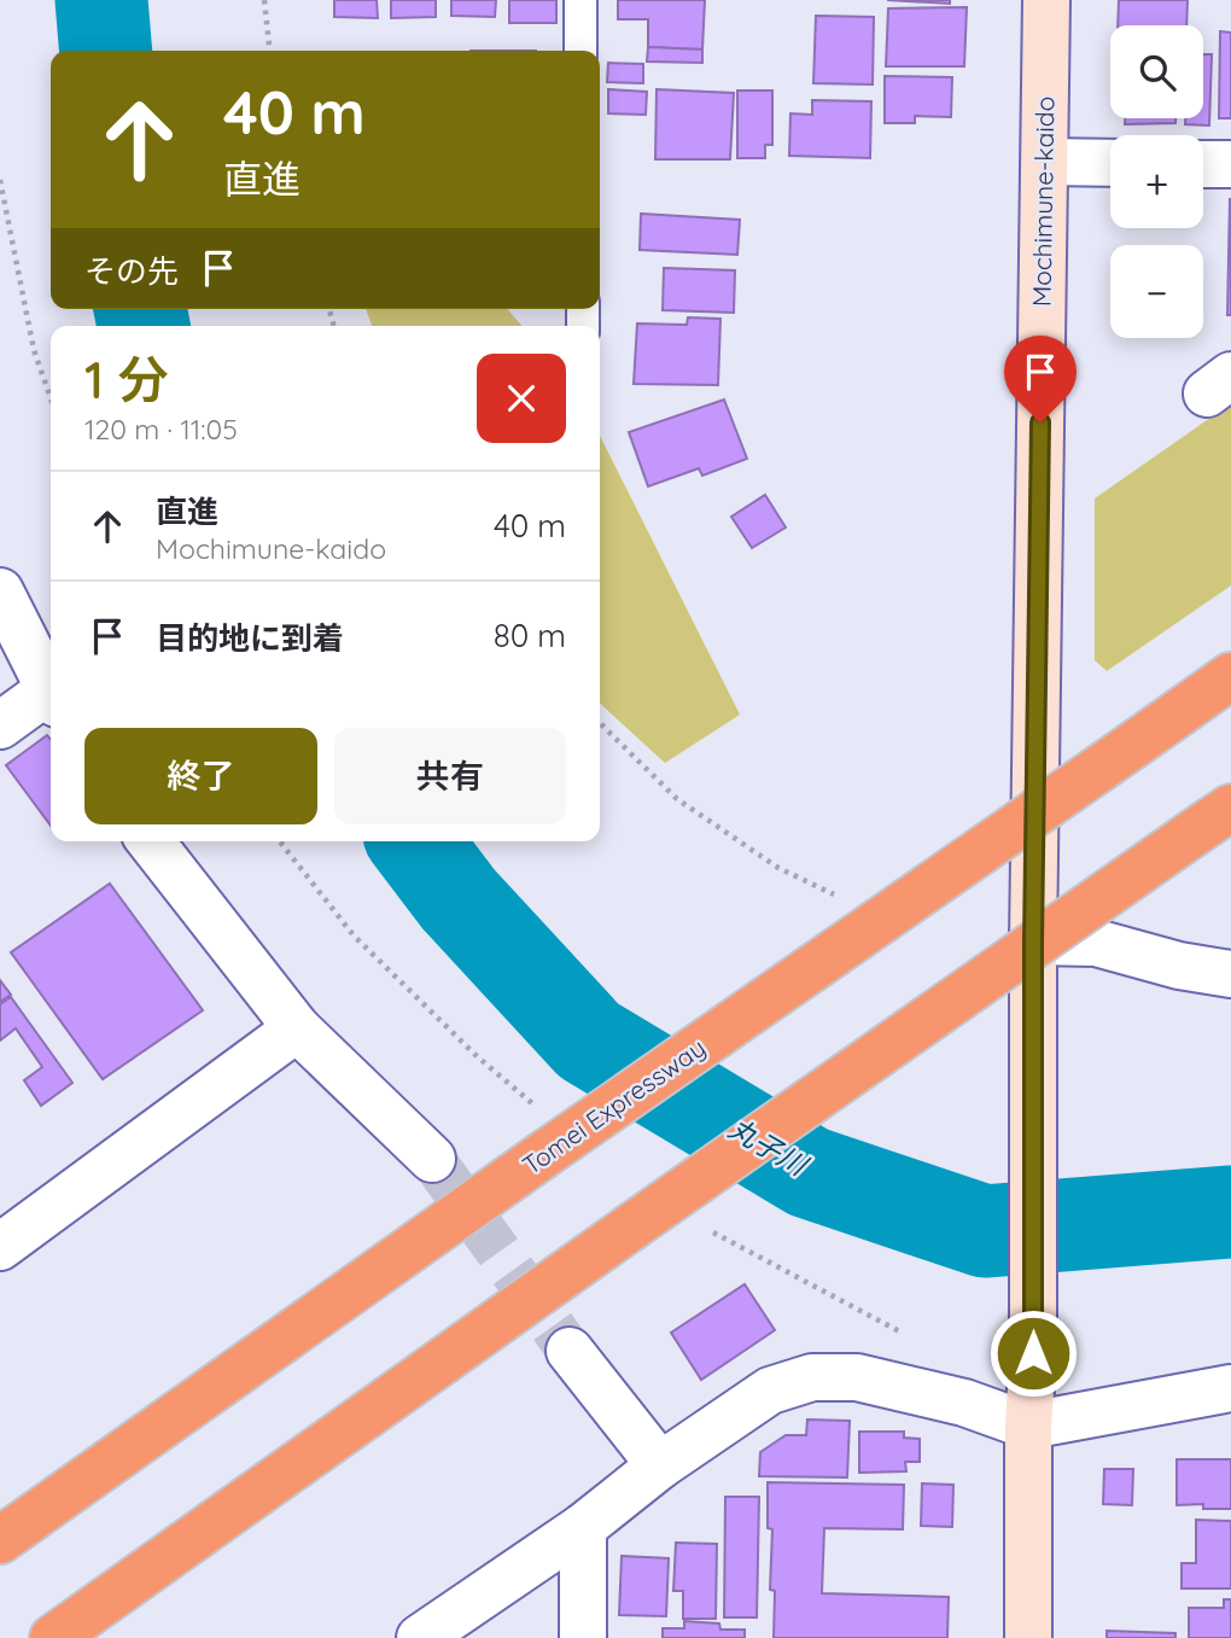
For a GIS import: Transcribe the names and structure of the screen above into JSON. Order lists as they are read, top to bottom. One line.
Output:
{"streets":{"highway":["Tomei Expressway"],"street":["Mochimune-kaido"]},"water":["丸子川"],"page":{"map_buttons":["+","−"],"turn":["40 m","直進"],"then":"その先","heading":["1 分","120 m · 11:05"],"list":[{"name":"直進","note":"Mochimune-kaido","value":"40 m"},{"name":"目的地に到着","value":"80 m"}],"buttons":["終了","共有"]}}
